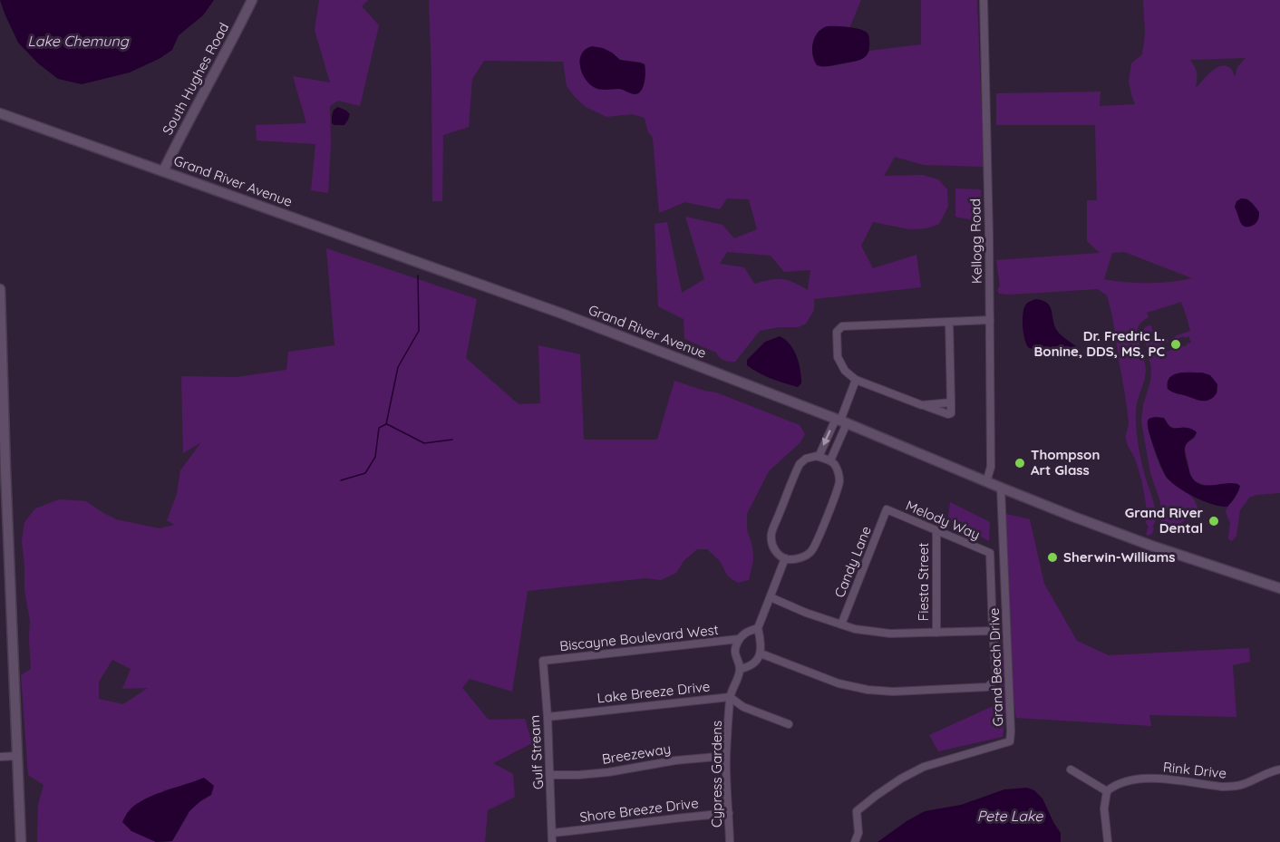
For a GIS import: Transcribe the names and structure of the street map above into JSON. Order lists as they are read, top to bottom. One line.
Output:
{"streets":{"main road":["South Hughes Road","Grand River Avenue"],"street":["Kellogg Road","Melody Way","Candy Lane","Fiesta Street","Biscayne Boulevard West","Grand Beach Drive","Lake Breeze Drive","Gulf Stream","Breezeway","Rink Drive","Cypress Gardens","Shore Breeze Drive"]},"crossings":[["South Hughes Road","Grand River Avenue"],["Grand River Avenue","Kellogg Road"],["Grand River Avenue","Grand Beach Drive"],["Melody Way","Candy Lane"],["Melody Way","Fiesta Street"],["Biscayne Boulevard West","Gulf Stream"],["Biscayne Boulevard West","Cypress Gardens"],["Lake Breeze Drive","Gulf Stream"],["Lake Breeze Drive","Cypress Gardens"],["Gulf Stream","Breezeway"],["Gulf Stream","Shore Breeze Drive"],["Breezeway","Cypress Gardens"],["Cypress Gardens","Shore Breeze Drive"]],"water":["Lake Chemung","Pete Lake"],"places":["Dr. Fredric L. Bonine, DDS, MS, PC","Thompson Art Glass","Grand River Dental","Sherwin-Williams"]}
